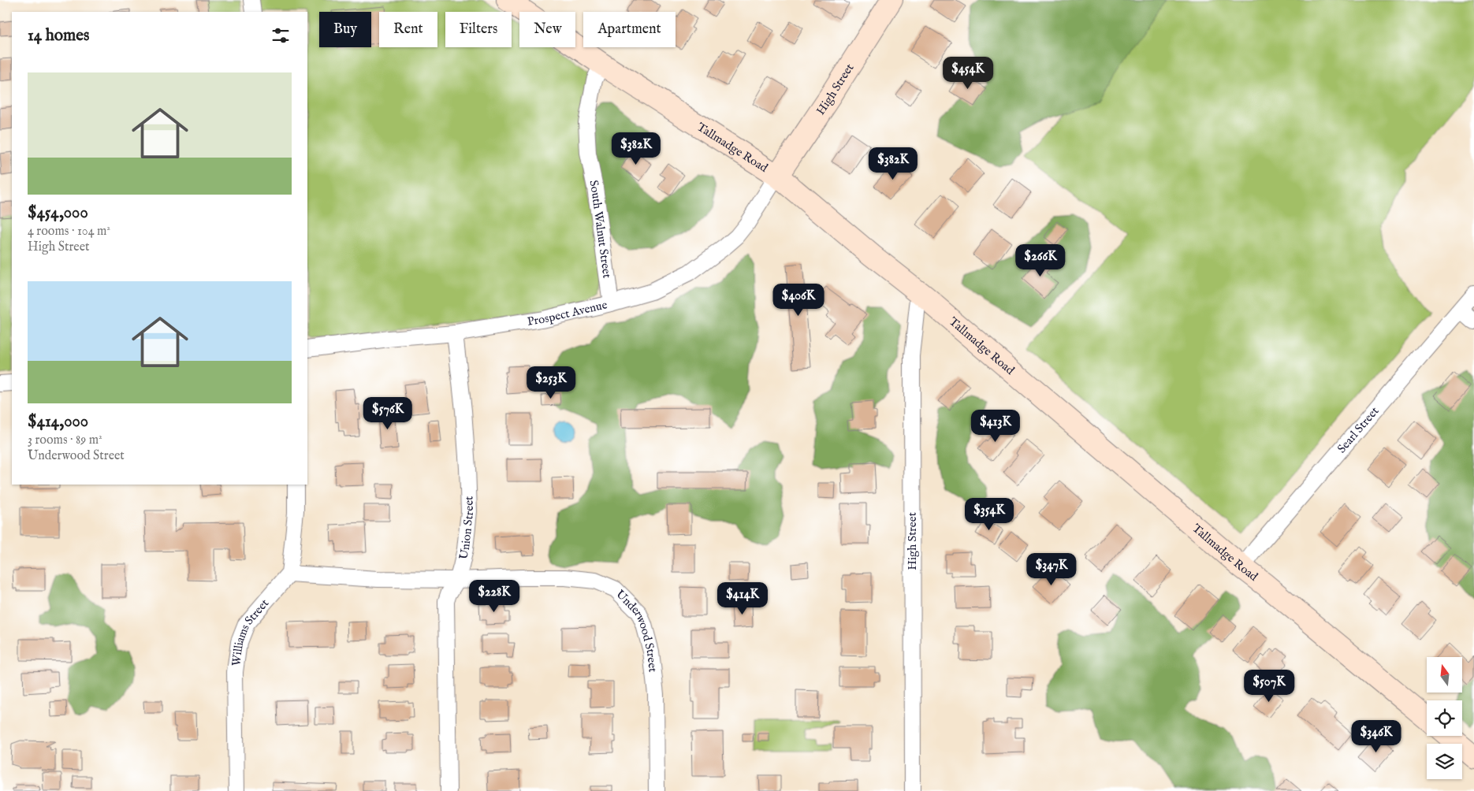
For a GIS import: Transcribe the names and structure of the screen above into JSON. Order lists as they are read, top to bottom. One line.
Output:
{"streets":{"street":["High Street","Tallmadge Road","South Walnut Street","Prospect Avenue","Searl Street","Union Street","Underwood Street","Williams Street"]},"crossings":[["High Street","Tallmadge Road"],["High Street","Prospect Avenue"],["Tallmadge Road","South Walnut Street"],["Tallmadge Road","Prospect Avenue"],["Tallmadge Road","Searl Street"],["South Walnut Street","Prospect Avenue"],["Prospect Avenue","Union Street"],["Union Street","Underwood Street"],["Underwood Street","Williams Street"]],"north":"top","page":{"chip":["Buy","Rent","Filters","New","Apartment"],"heading":"14 homes","price":["$454K","$382K","$382K","$266K","$406K","$253K","$576K","$413K","$354K","$347K","$228K","$414K","$507K","$346K"],"list":[{"name":"$454,000","note":"4 rooms · 104 m² · High Street"},{"name":"$414,000","note":"3 rooms · 89 m² · Underwood Street"}]}}
